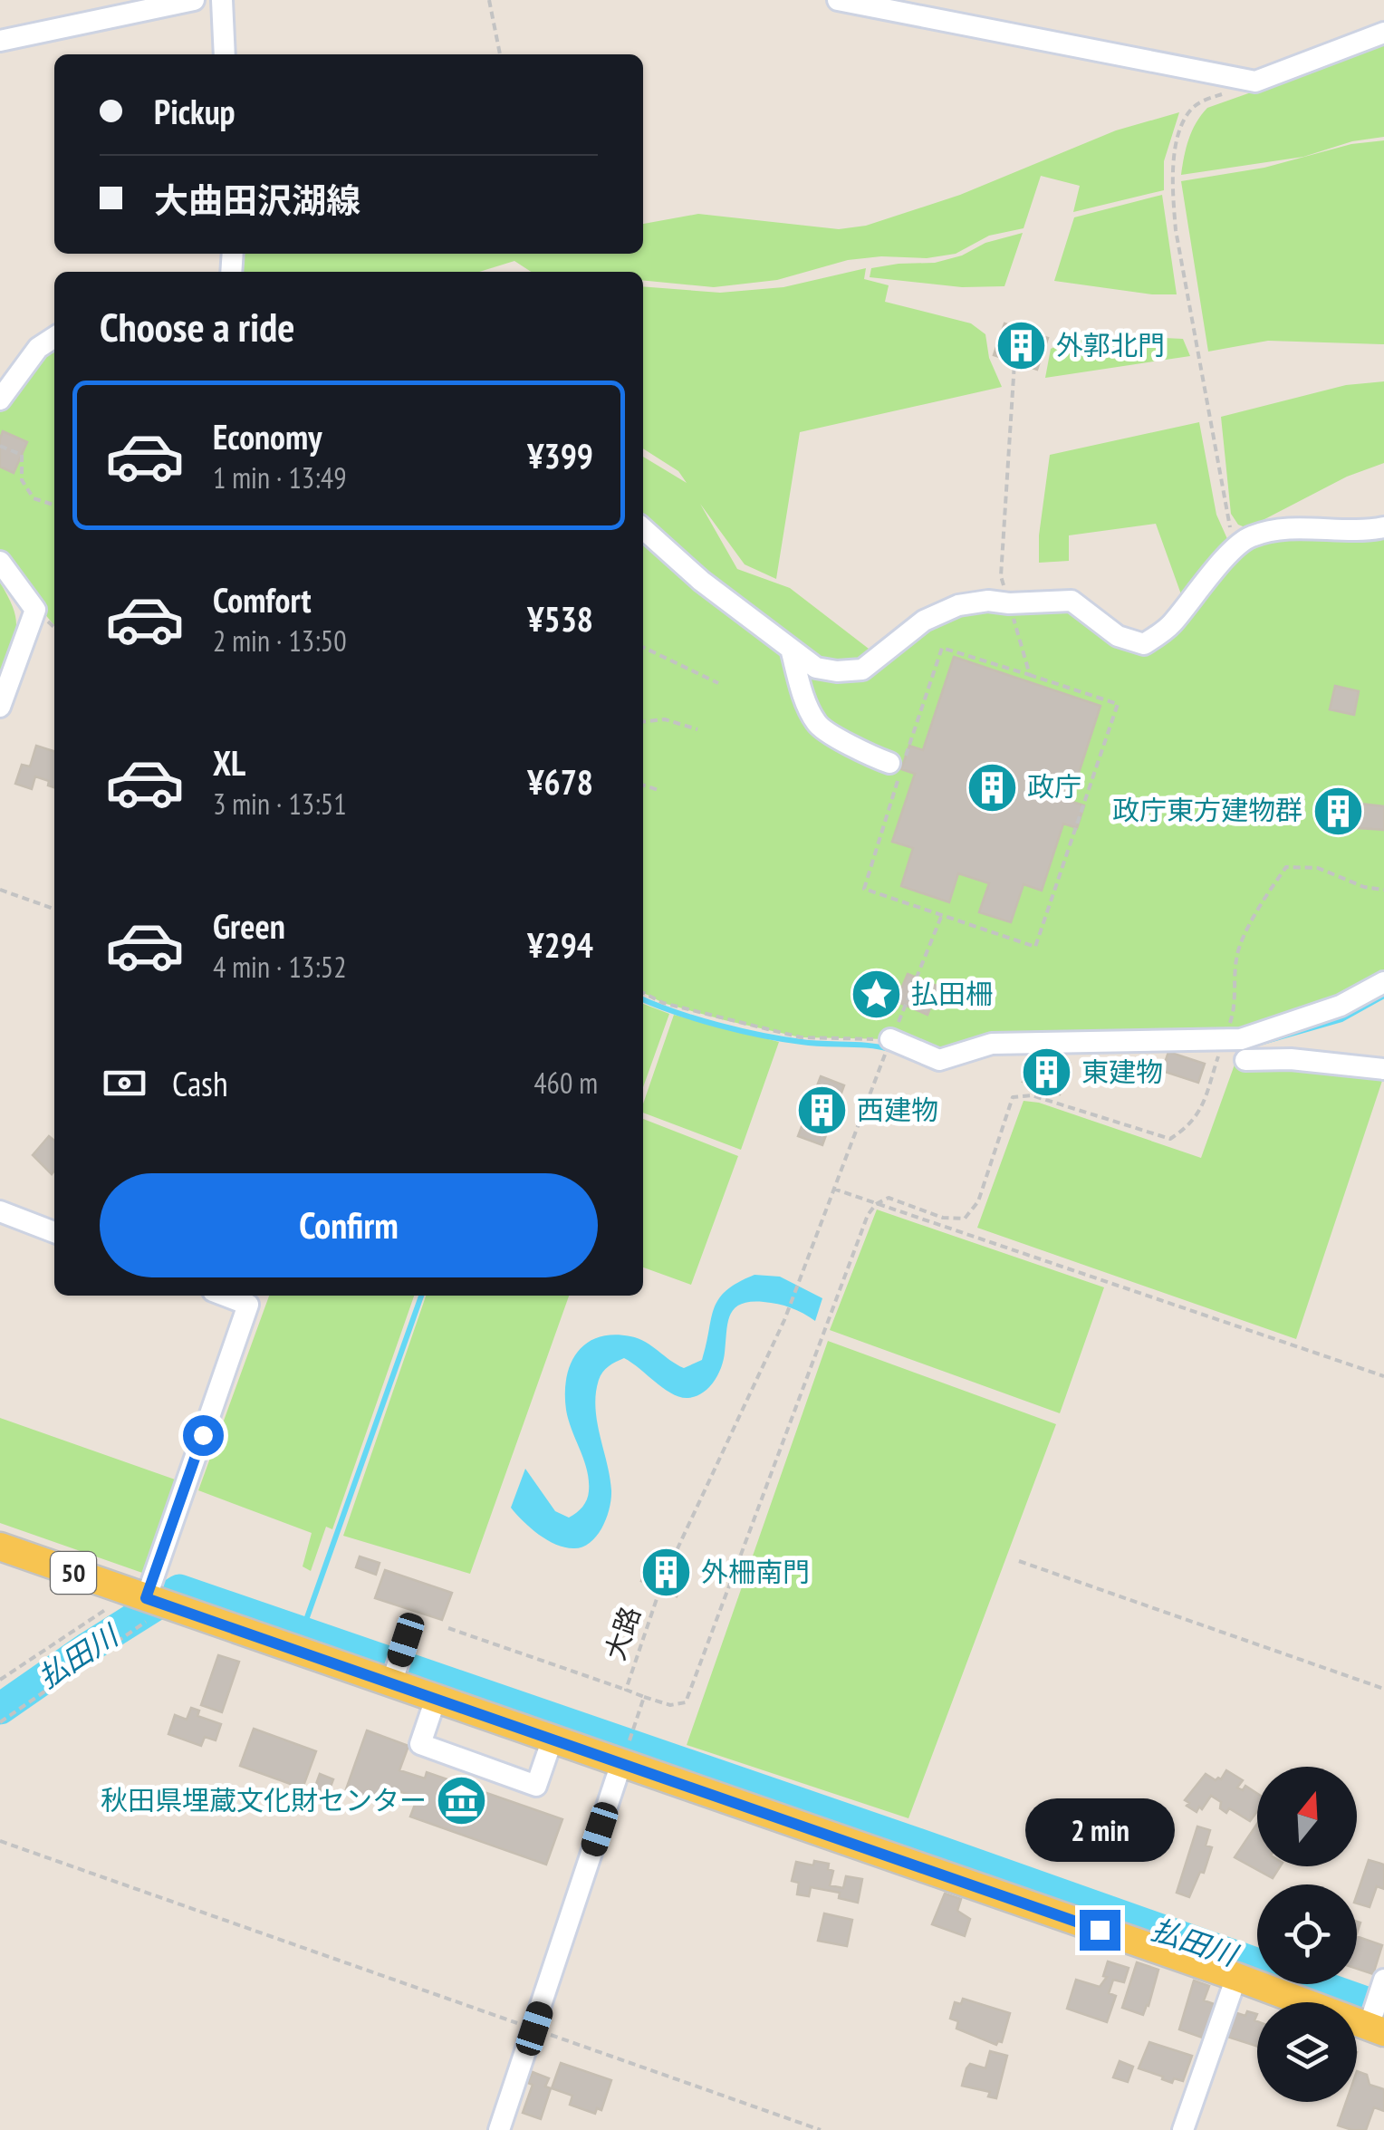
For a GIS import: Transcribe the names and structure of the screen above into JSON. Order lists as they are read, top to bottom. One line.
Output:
{"streets":{"main road":["50"],"path":["大路"]},"water":["払田川"],"places":{"building":["外郭北門","政庁","政庁東方建物群","東建物","西建物","外柵南門"],"place":["払田柵"],"museum":["秋田県埋蔵文化財センター"]},"north":"top","page":{"banner":["Pickup","大曲田沢湖線"],"heading":"Choose a ride","list":[{"name":"Economy","note":"1 min · 13:49","value":"¥399"},{"name":"Comfort","note":"2 min · 13:50","value":"¥538"},{"name":"XL","note":"3 min · 13:51","value":"¥678"},{"name":"Green","note":"4 min · 13:52","value":"¥294"}],"pay":["Cash","460 m"],"buttons":"Confirm","bubble":"2 min"}}
